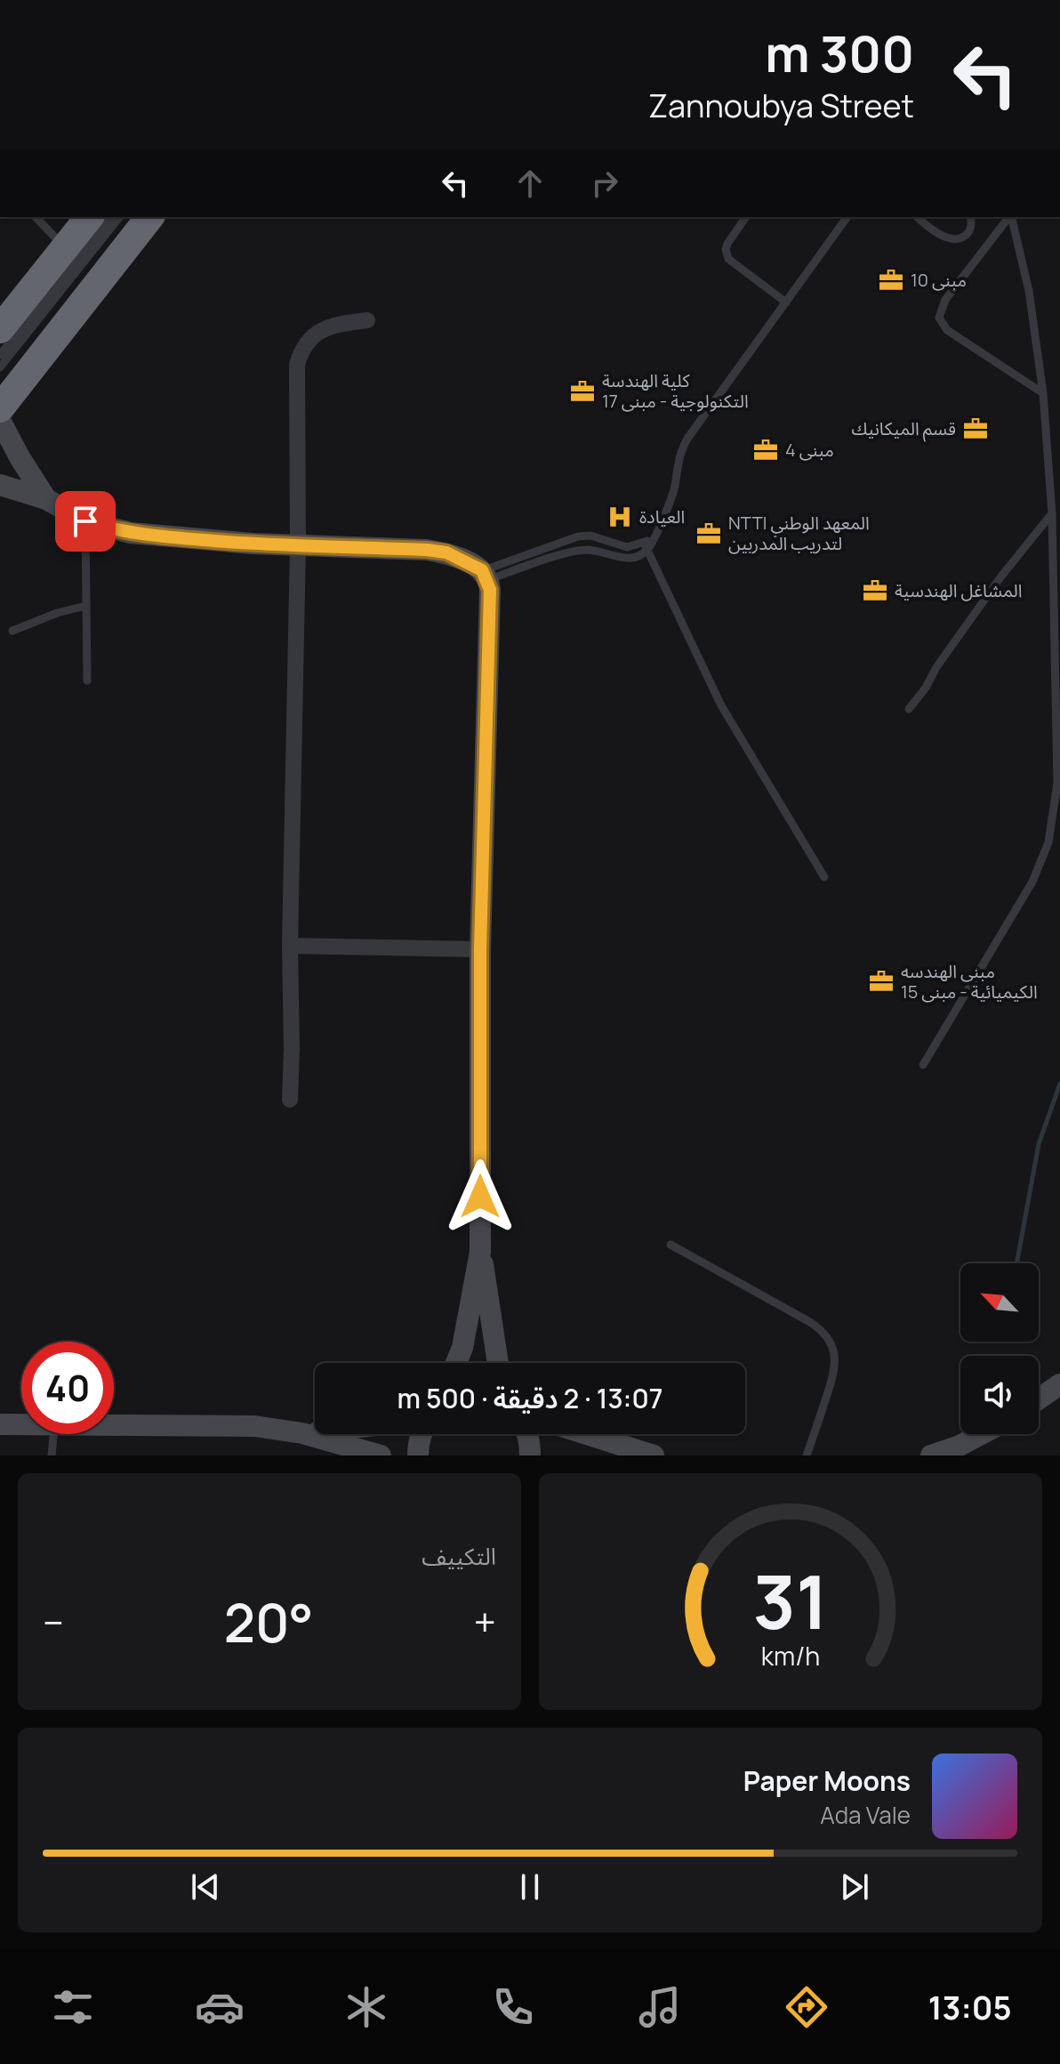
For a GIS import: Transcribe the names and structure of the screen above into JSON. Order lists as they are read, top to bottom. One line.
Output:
{"places":{"office":["مبنى 10","كلية الهندسة التكنولوجية - مبنى 17","قسم الميكانيك","مبنى 4","NTTI المعهد الوطني لتدريب المدربين","المشاغل الهندسية","مبنى الهندسه الكيميائية - مبنى 15"],"hospital":["العيادة"]},"north":"top left","page":{"turn":["300 m","Zannoubya Street"],"limit":"40","trip":"13:07 · 2 دقيقة · 500 m","tile":"التكييف","heat":["−","20°","+"],"song":["Paper Moons","Ada Vale"],"tabs":"13:05","gauge":["31","km/h"]}}
